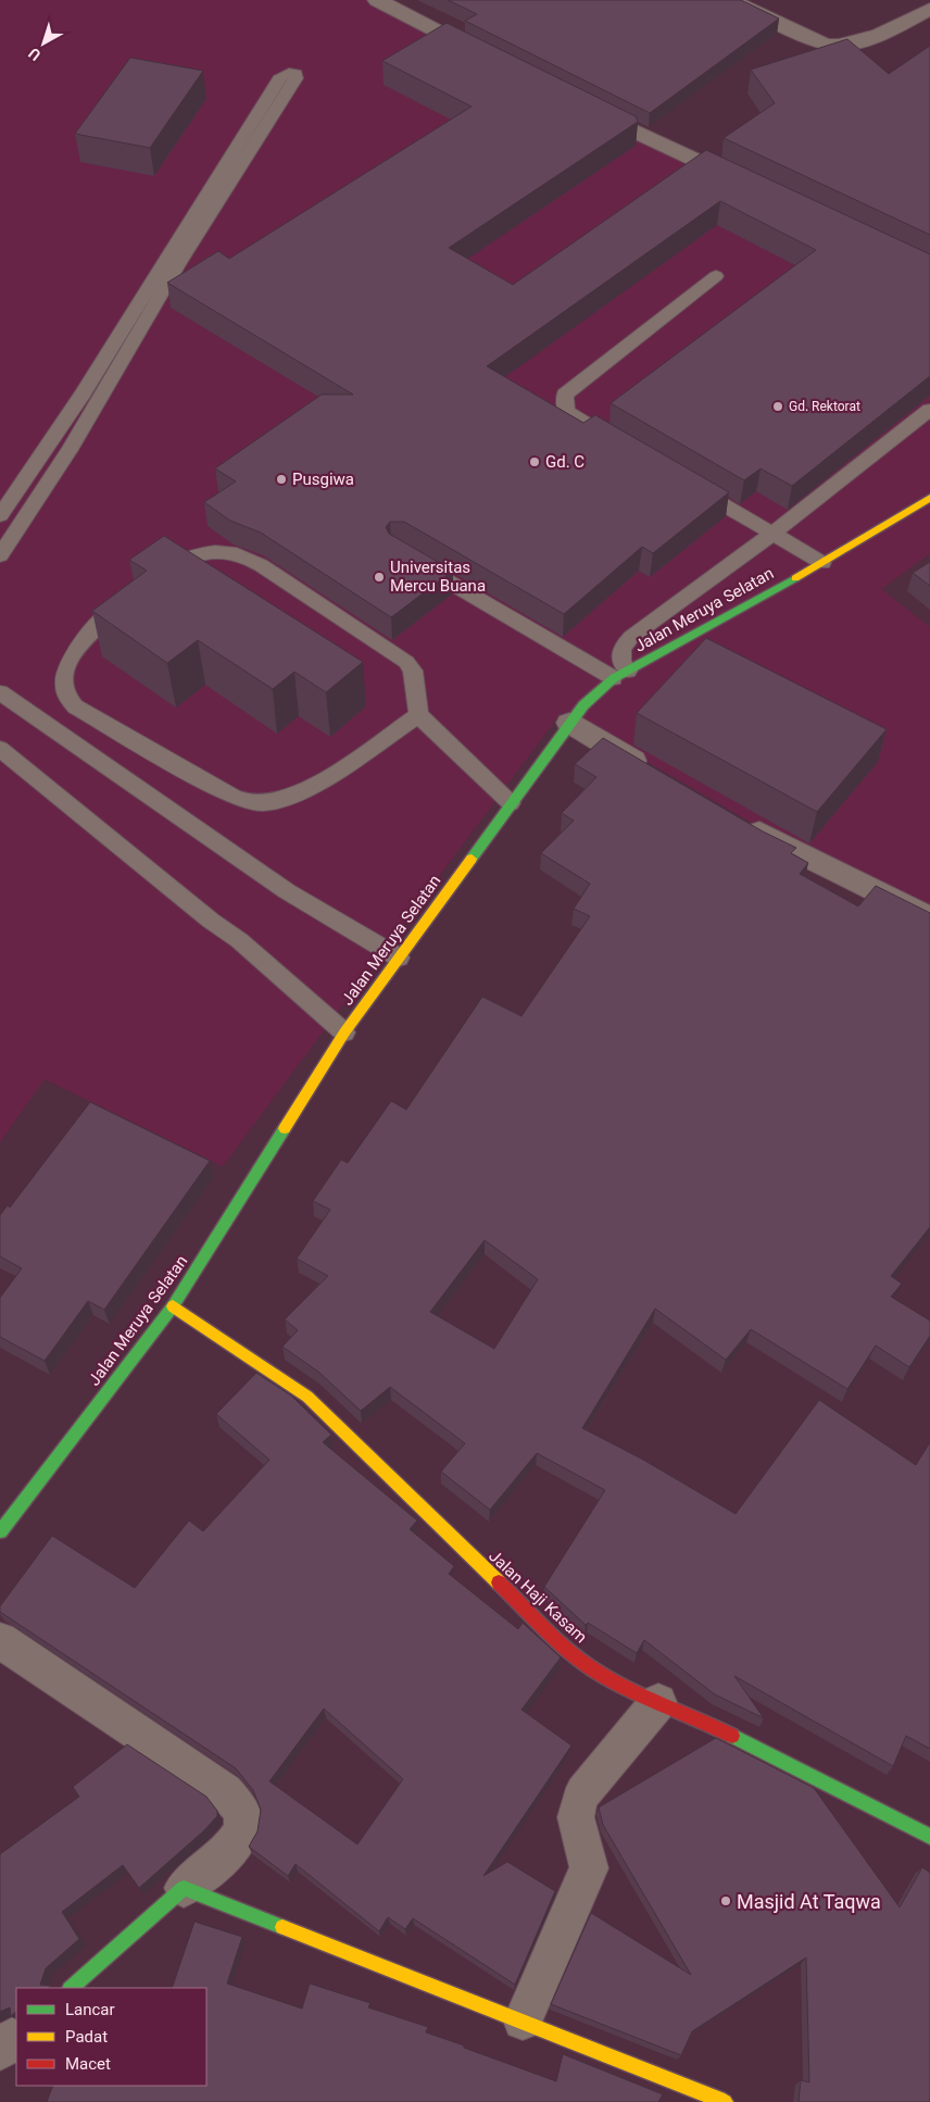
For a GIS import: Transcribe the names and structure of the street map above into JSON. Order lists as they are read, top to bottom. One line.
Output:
{"streets":{"main road":["Jalan Meruya Selatan","Jalan Haji Kasam"]},"crossings":[["Jalan Meruya Selatan","Jalan Haji Kasam"]],"places":["Gd. Rektorat","Gd. C","Pusgiwa","Universitas Mercu Buana","Masjid At Taqwa"],"legend":["Lancar","Padat","Macet"],"north":"bottom left"}
